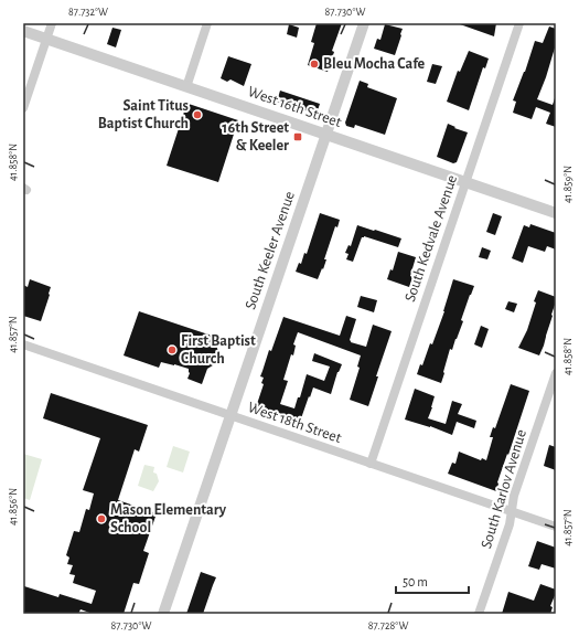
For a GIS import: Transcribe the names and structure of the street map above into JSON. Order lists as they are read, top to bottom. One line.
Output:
{"streets":{"street":["West 16th Street","South Kedvale Avenue","South Keeler Avenue","West 18th Street","South Karlov Avenue"]},"crossings":[["West 16th Street","South Kedvale Avenue"],["West 16th Street","South Keeler Avenue"],["South Kedvale Avenue","West 18th Street"],["South Keeler Avenue","West 18th Street"],["West 18th Street","South Karlov Avenue"]],"places":{"other":["Bleu Mocha Cafe","Saint Titus Baptist Church","First Baptist Church","Mason Elementary School"],"transit":["16th Street & Keeler"]},"scale_bar":"50 m","coordinates":["87.732°W","87.730°W","41.858°N","41.859°N","41.857°N","41.856°N","87.728°W"]}
